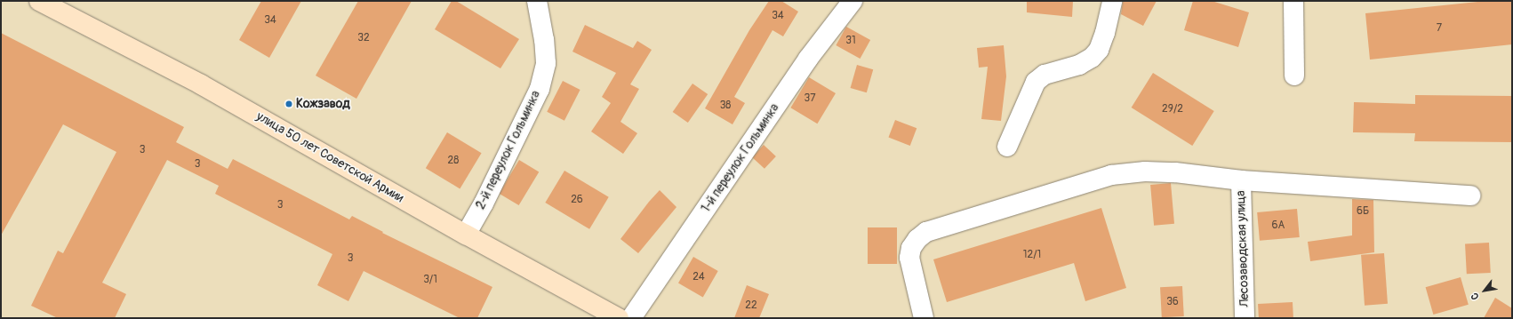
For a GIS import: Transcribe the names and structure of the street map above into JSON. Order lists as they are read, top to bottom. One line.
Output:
{"streets":{"main road":["улица 50 лет Советской Армии"],"street":["2-й переулок Гольминка","1-й переулок Гольминка","Лесозаводская улица"]},"crossings":[["2-й переулок Гольминка","улица 50 лет Советской Армии"]],"places":["Кожзавод"],"house_numbers":["34","34","7","32","31","37","38","29/2","3","28","3","26","3","6Б","6А","12/1","3","24","3/1","36","22"],"north":"bottom left"}
